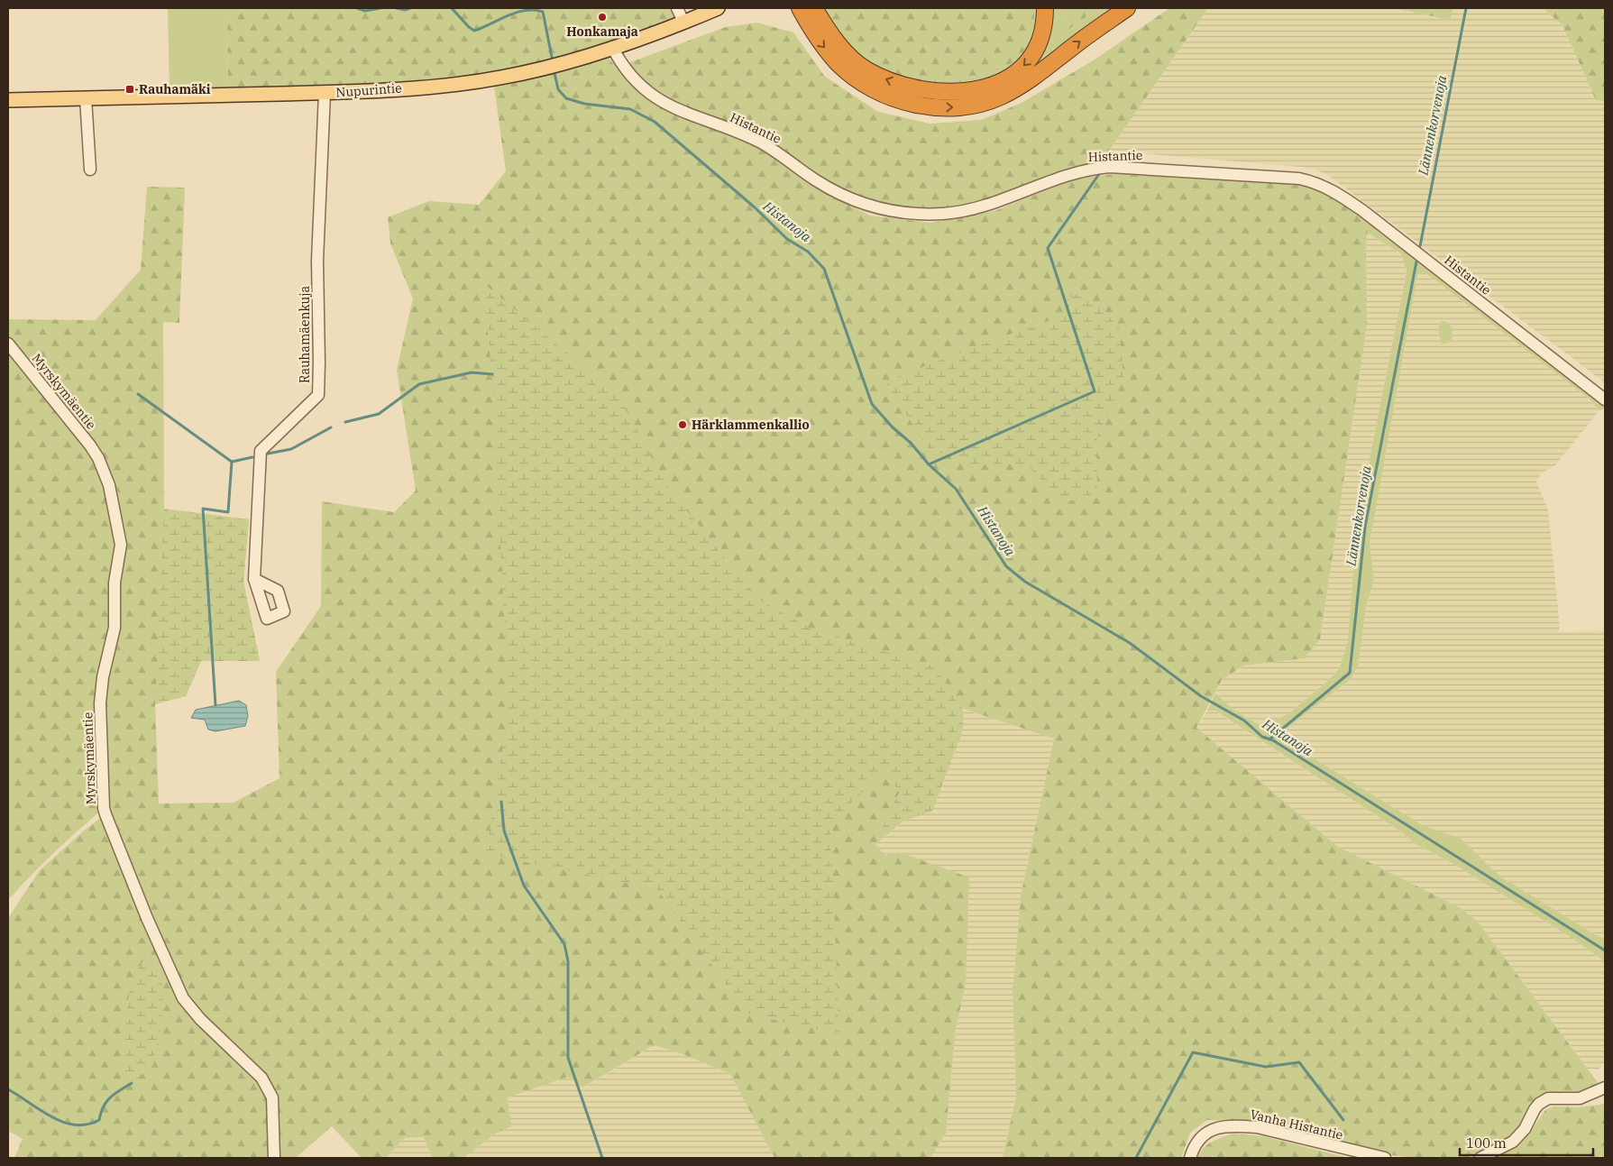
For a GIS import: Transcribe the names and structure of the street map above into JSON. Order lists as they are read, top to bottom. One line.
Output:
{"streets":{"main road":["Nupurintie"],"street":["Histantie","Rauhamäenkuja","Myrskymäentie","Vanha Histantie"]},"crossings":[["Nupurintie","Histantie"],["Nupurintie","Rauhamäenkuja"]],"water":["Lännenkorvenoja","Histanoja"],"places":{"other":["Honkamaja","Härklammenkallio"],"transit":["Rauhamäki"]},"scale_bar":"100 m"}
